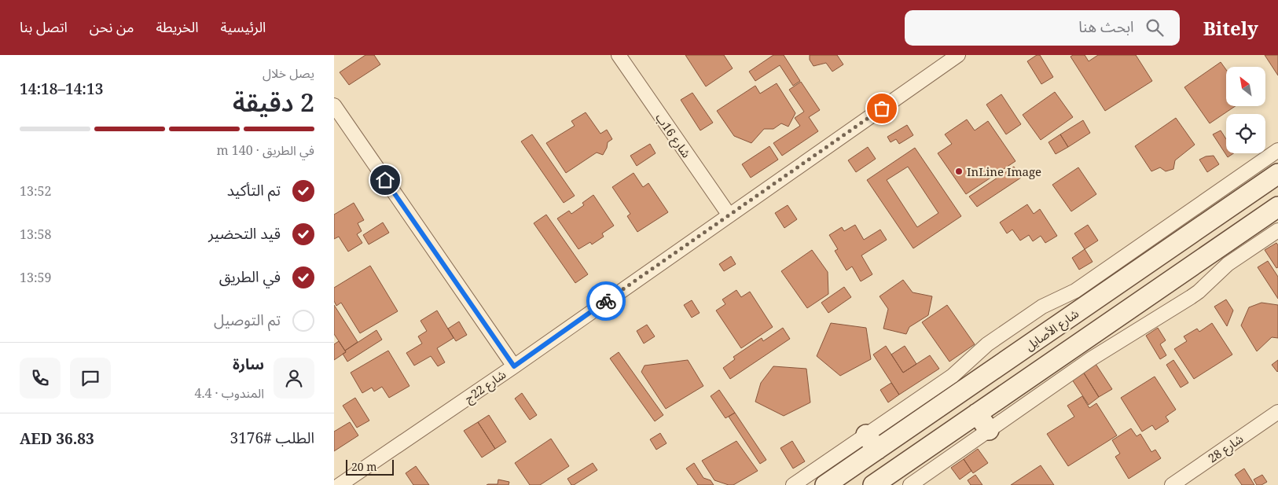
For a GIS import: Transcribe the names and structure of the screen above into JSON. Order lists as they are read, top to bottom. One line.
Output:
{"streets":{"street":["شارع 16ب","شارع الأصايل","شارع 22ج","شارع 28"]},"crossings":[["شارع 16ب","شارع 22ج"]],"places":["InLine Image"],"scale_bar":"20 m","north":"top left","page":{"header":"Bitely","search":"ابحث هنا","nav":["الرئيسية","الخريطة","من نحن","اتصل بنا"],"heading":["2 دقيقة","يصل خلال","14:13–14:18"],"panel":["سارة","المندوب · 4.4","الطلب #3176","AED 36.83"],"bar":"في الطريق · 140 m","list":[["تم التأكيد","13:52"],["قيد التحضير","13:58"],["في الطريق","13:59"],"تم التوصيل"],"scale":"20 m"}}
